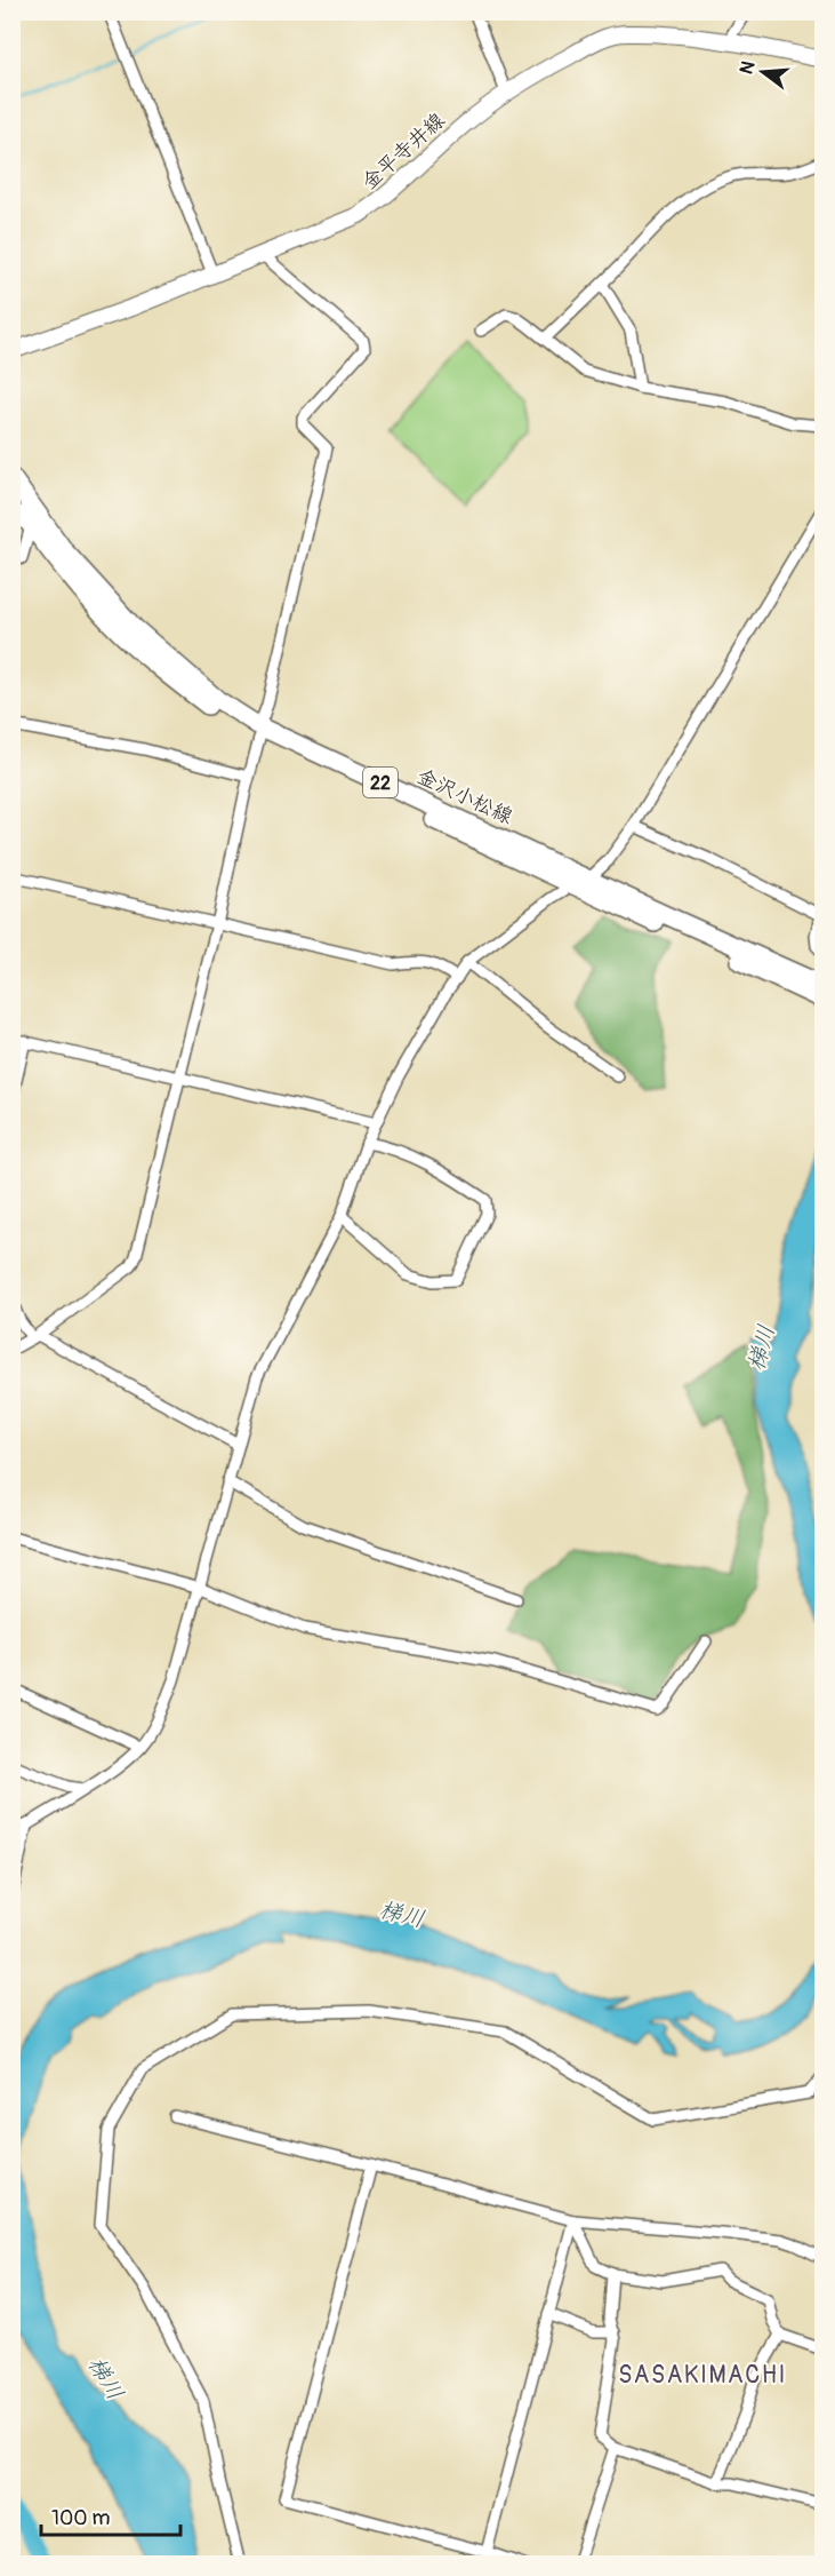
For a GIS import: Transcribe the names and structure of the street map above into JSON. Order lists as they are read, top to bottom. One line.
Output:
{"streets":{"main road":["金平寺井線","22","金沢小松線"]},"districts":["SASAKIMACHI"],"water":["梯川"],"scale_bar":"100 m","north":"left"}
